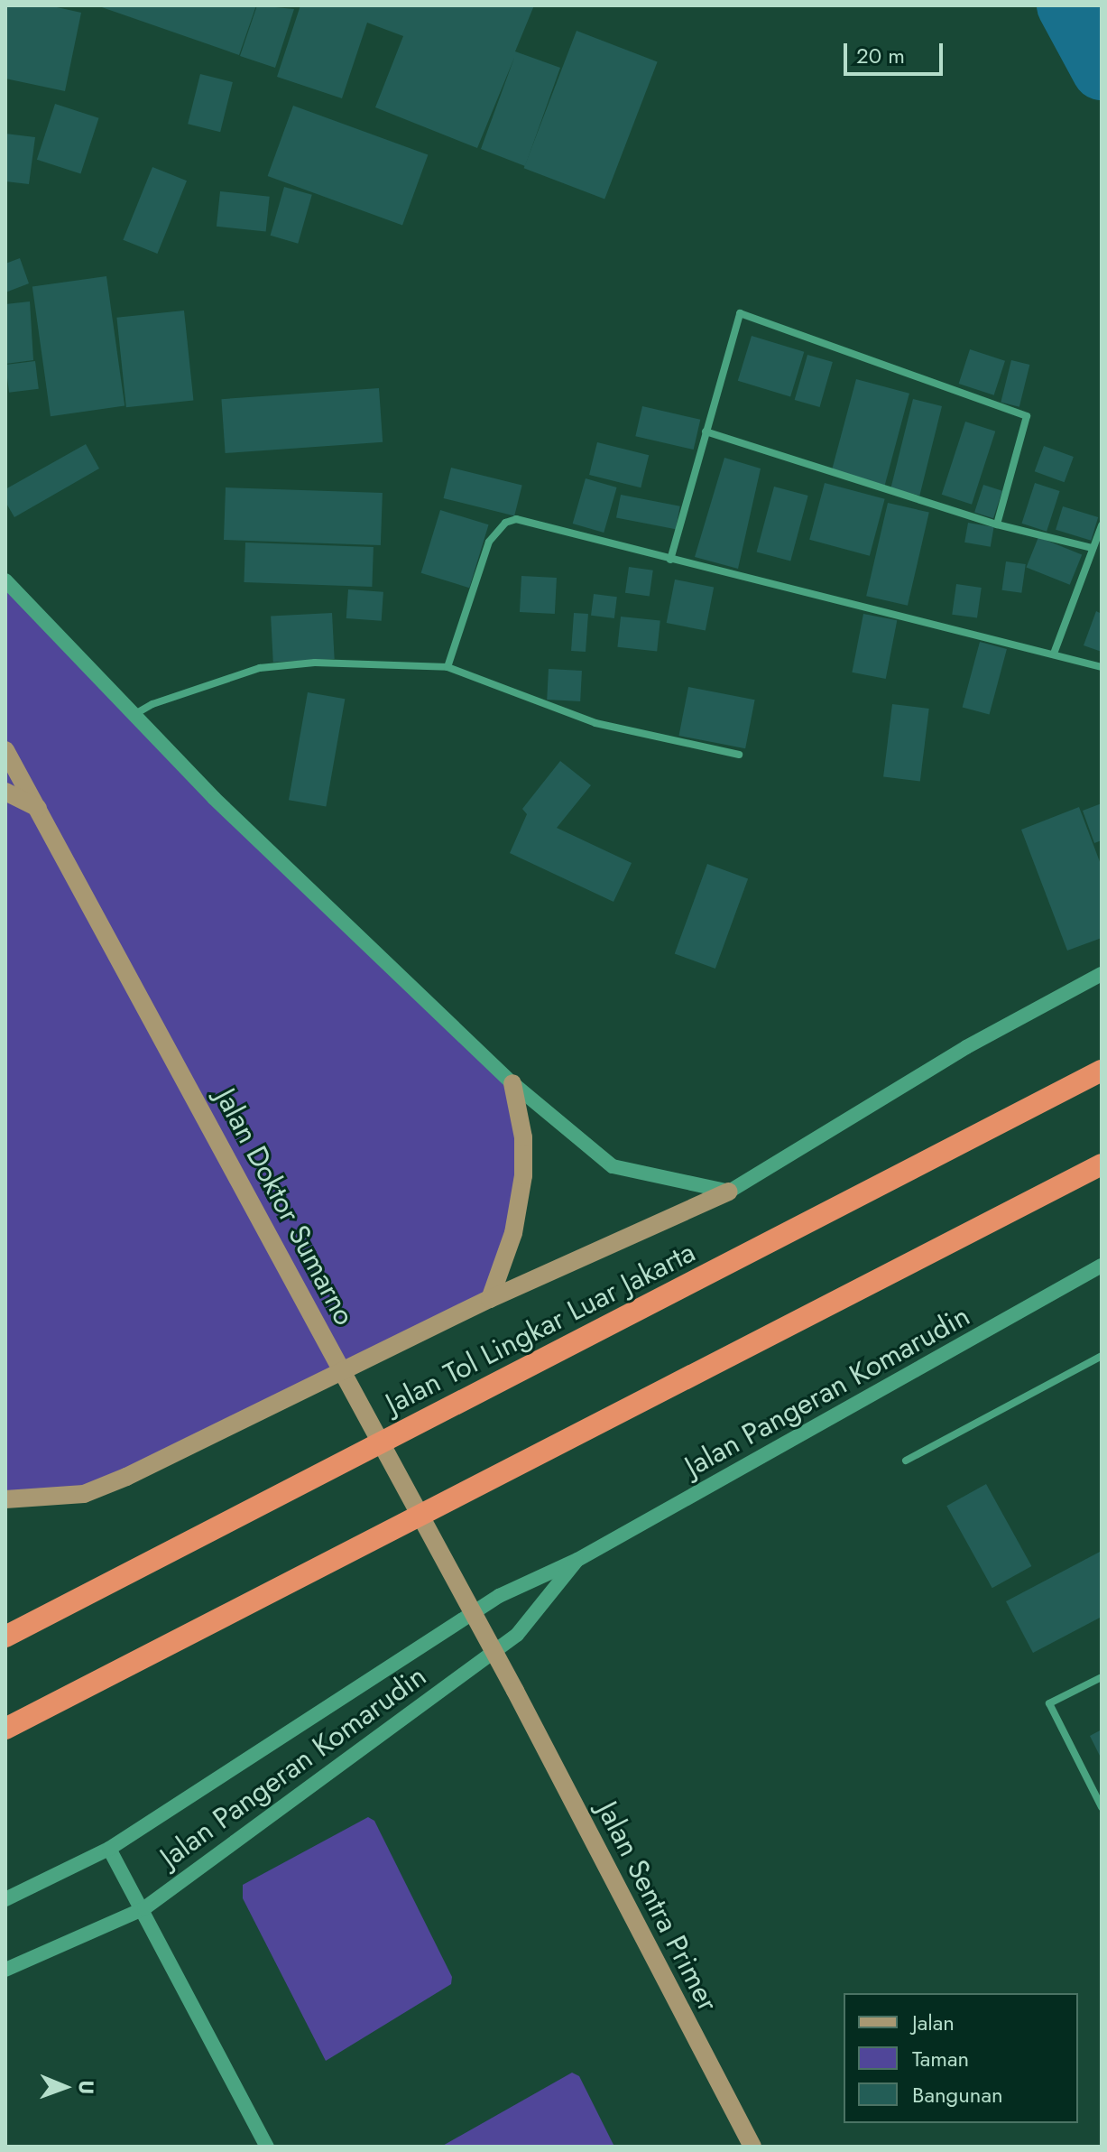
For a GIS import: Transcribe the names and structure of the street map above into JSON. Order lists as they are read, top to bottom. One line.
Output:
{"streets":{"highway":["Jalan Tol Lingkar Luar Jakarta"],"main road":["Jalan Doktor Sumarno","Jalan Sentra Primer"],"street":["Jalan Pangeran Komarudin"]},"crossings":[["Jalan Doktor Sumarno","Jalan Sentra Primer"]],"legend":["Jalan","Taman","Bangunan"],"scale_bar":"20 m","north":"right"}
